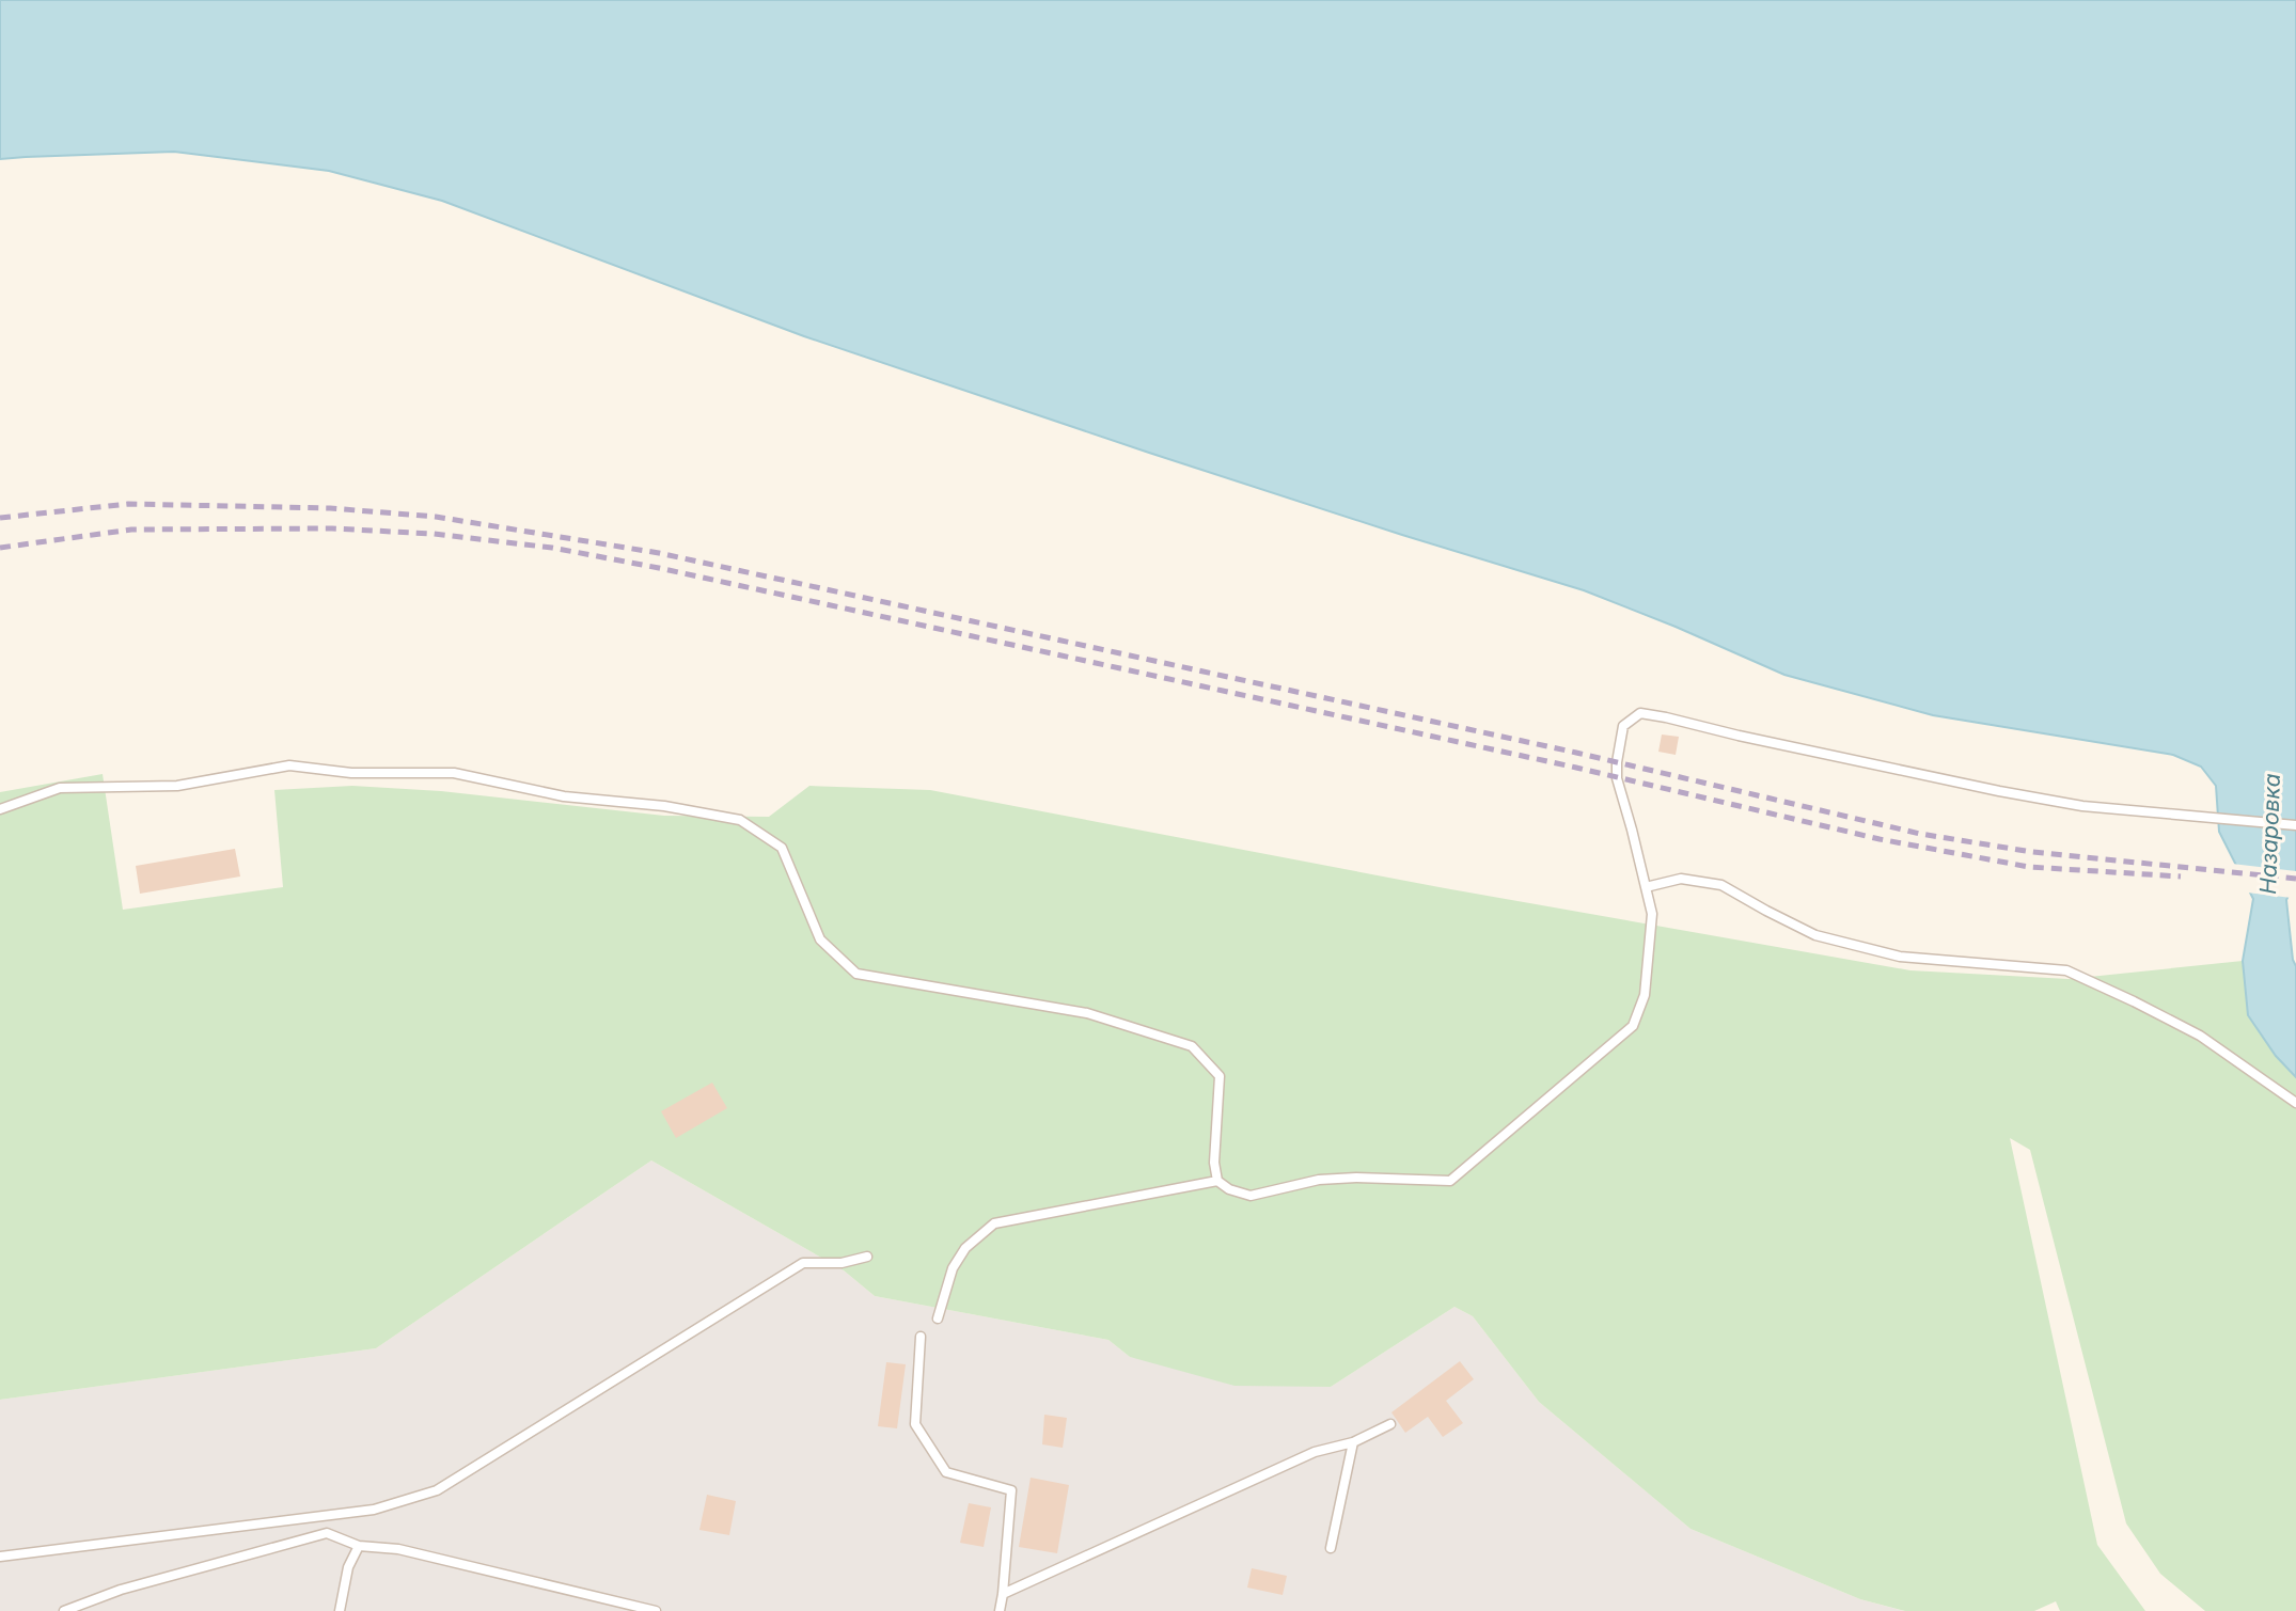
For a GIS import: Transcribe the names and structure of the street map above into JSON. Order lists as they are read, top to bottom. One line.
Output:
{"water":["Назаровка"]}
